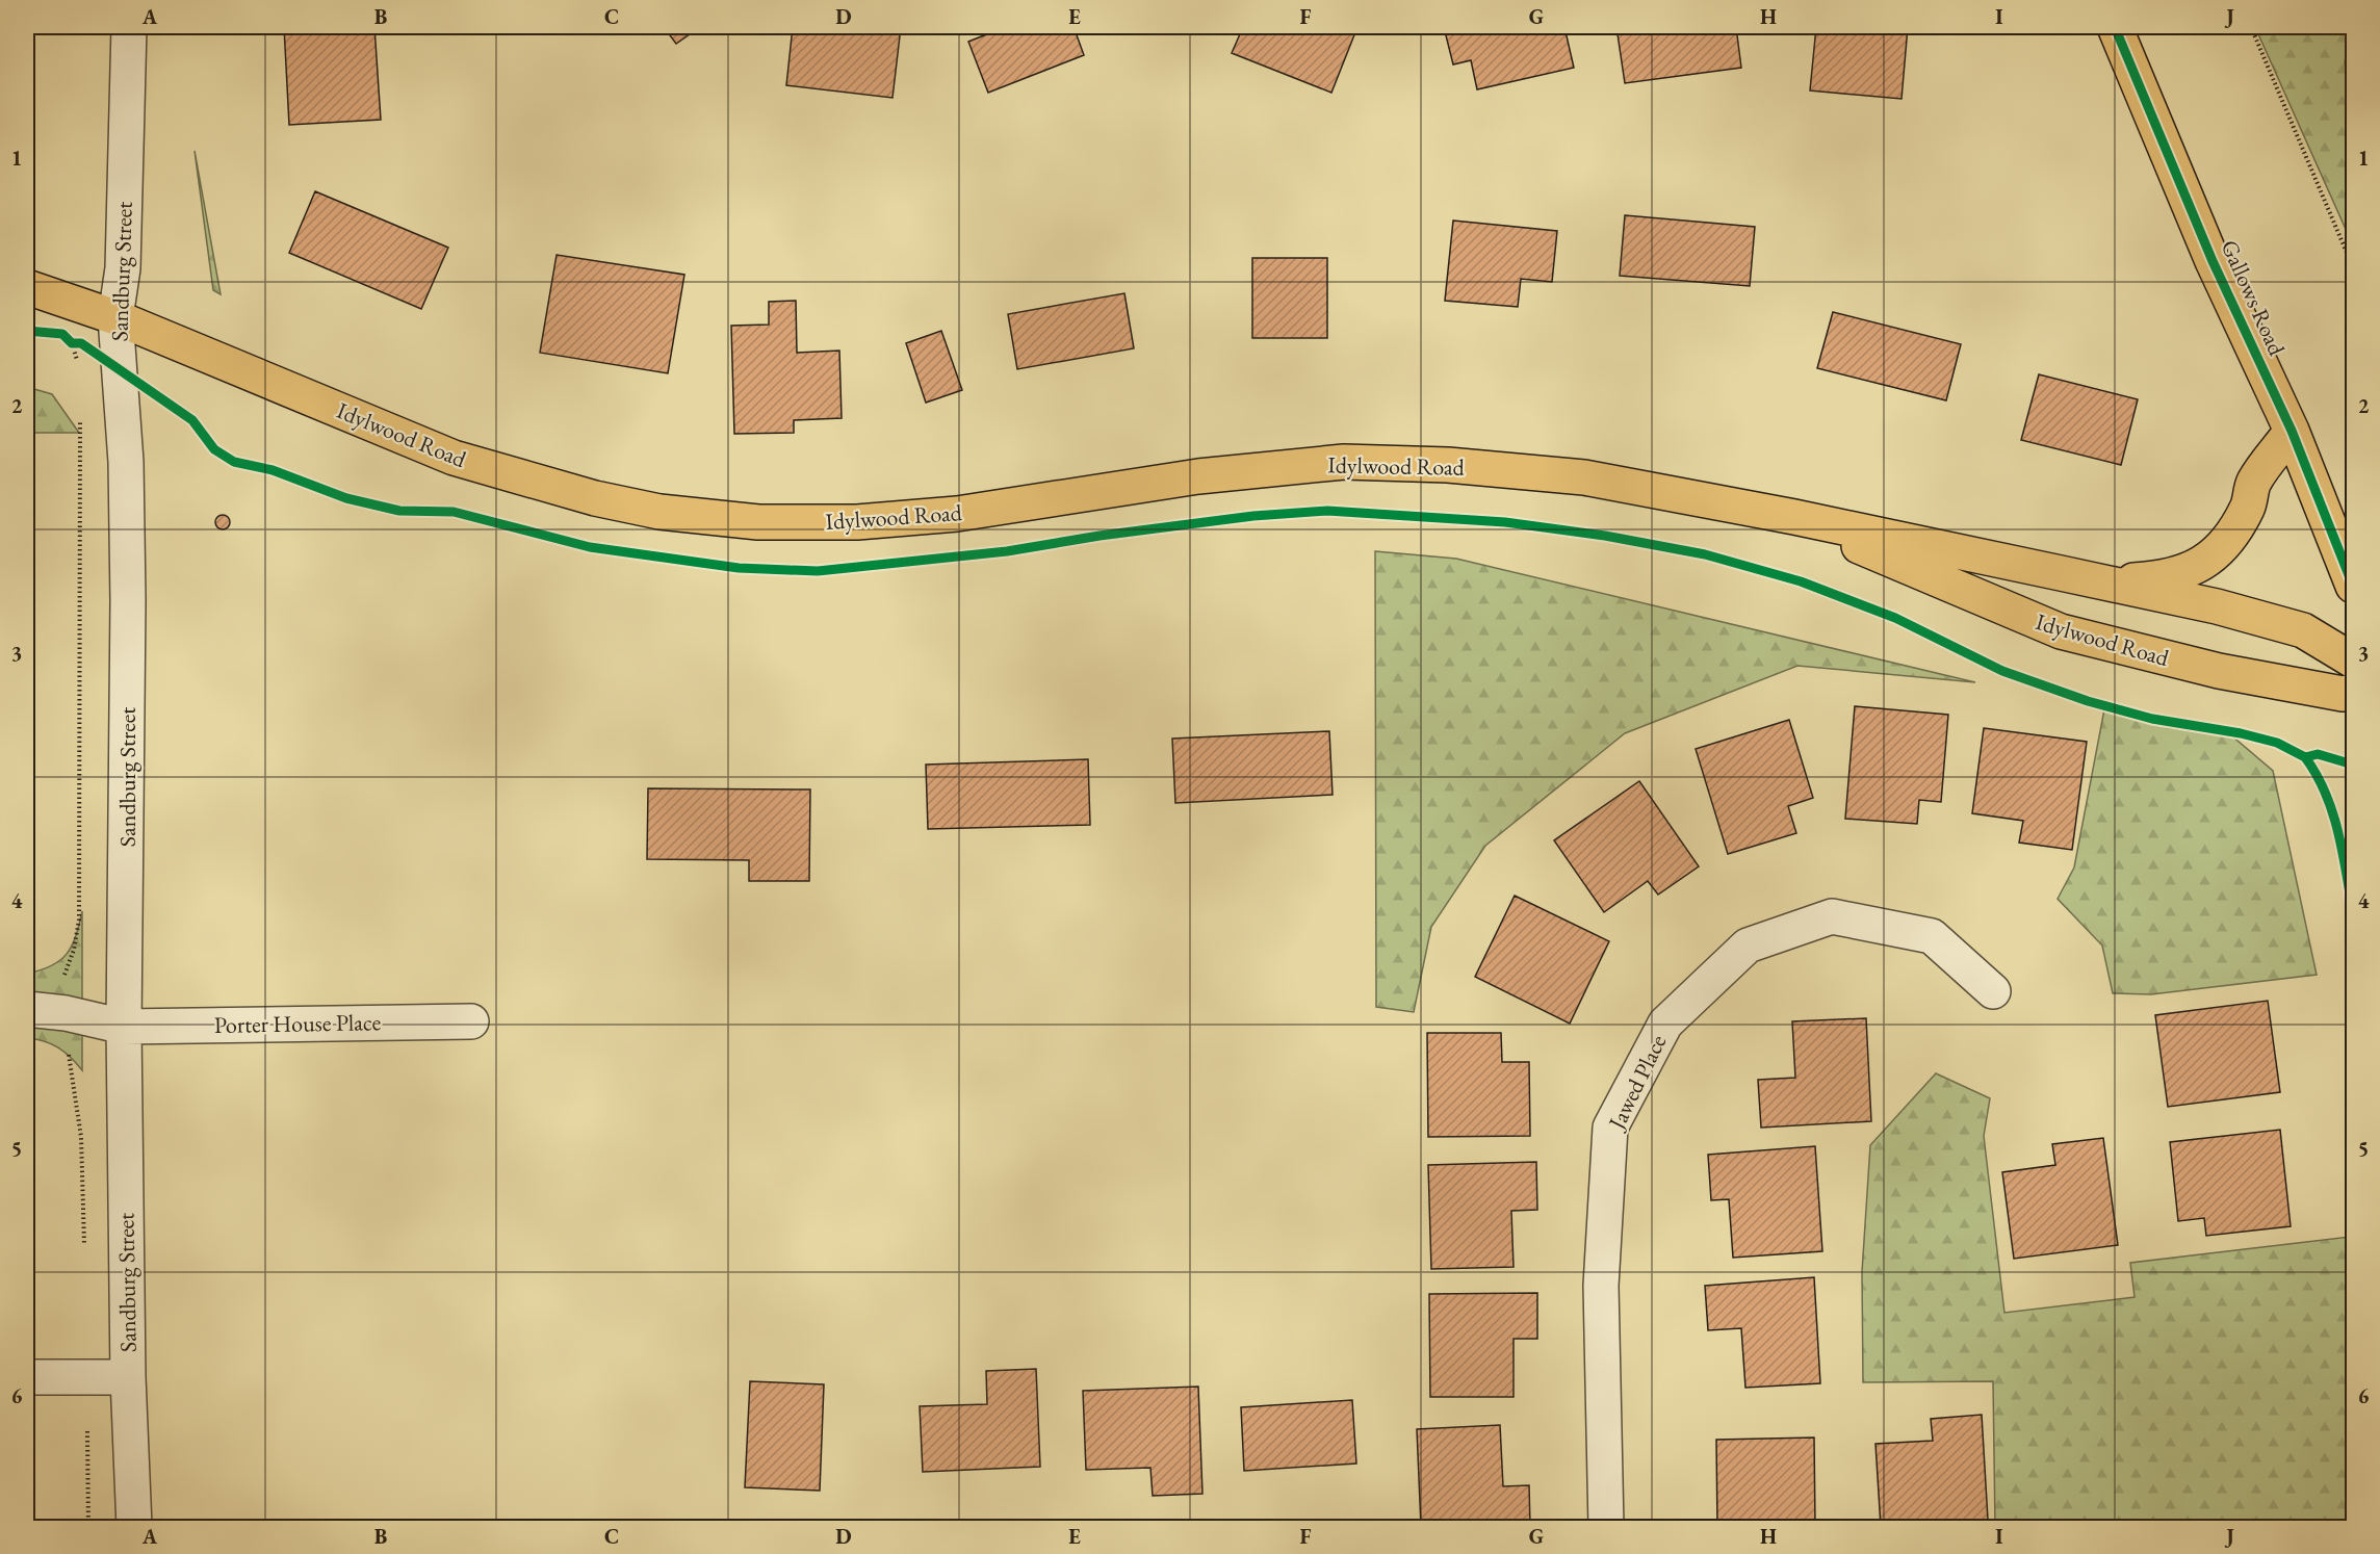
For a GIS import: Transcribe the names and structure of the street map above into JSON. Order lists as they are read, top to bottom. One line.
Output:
{"streets":{"main road":["Gallows Road","Idylwood Road"],"street":["Sandburg Street","Porter House Place","Jawed Place"]},"crossings":[["Sandburg Street","Idylwood Road"],["Sandburg Street","Porter House Place"]],"grid":{"columns":["A","B","C","D","E","F","G","H","I","J"],"rows":["1","2","3","4","5","6"]}}
